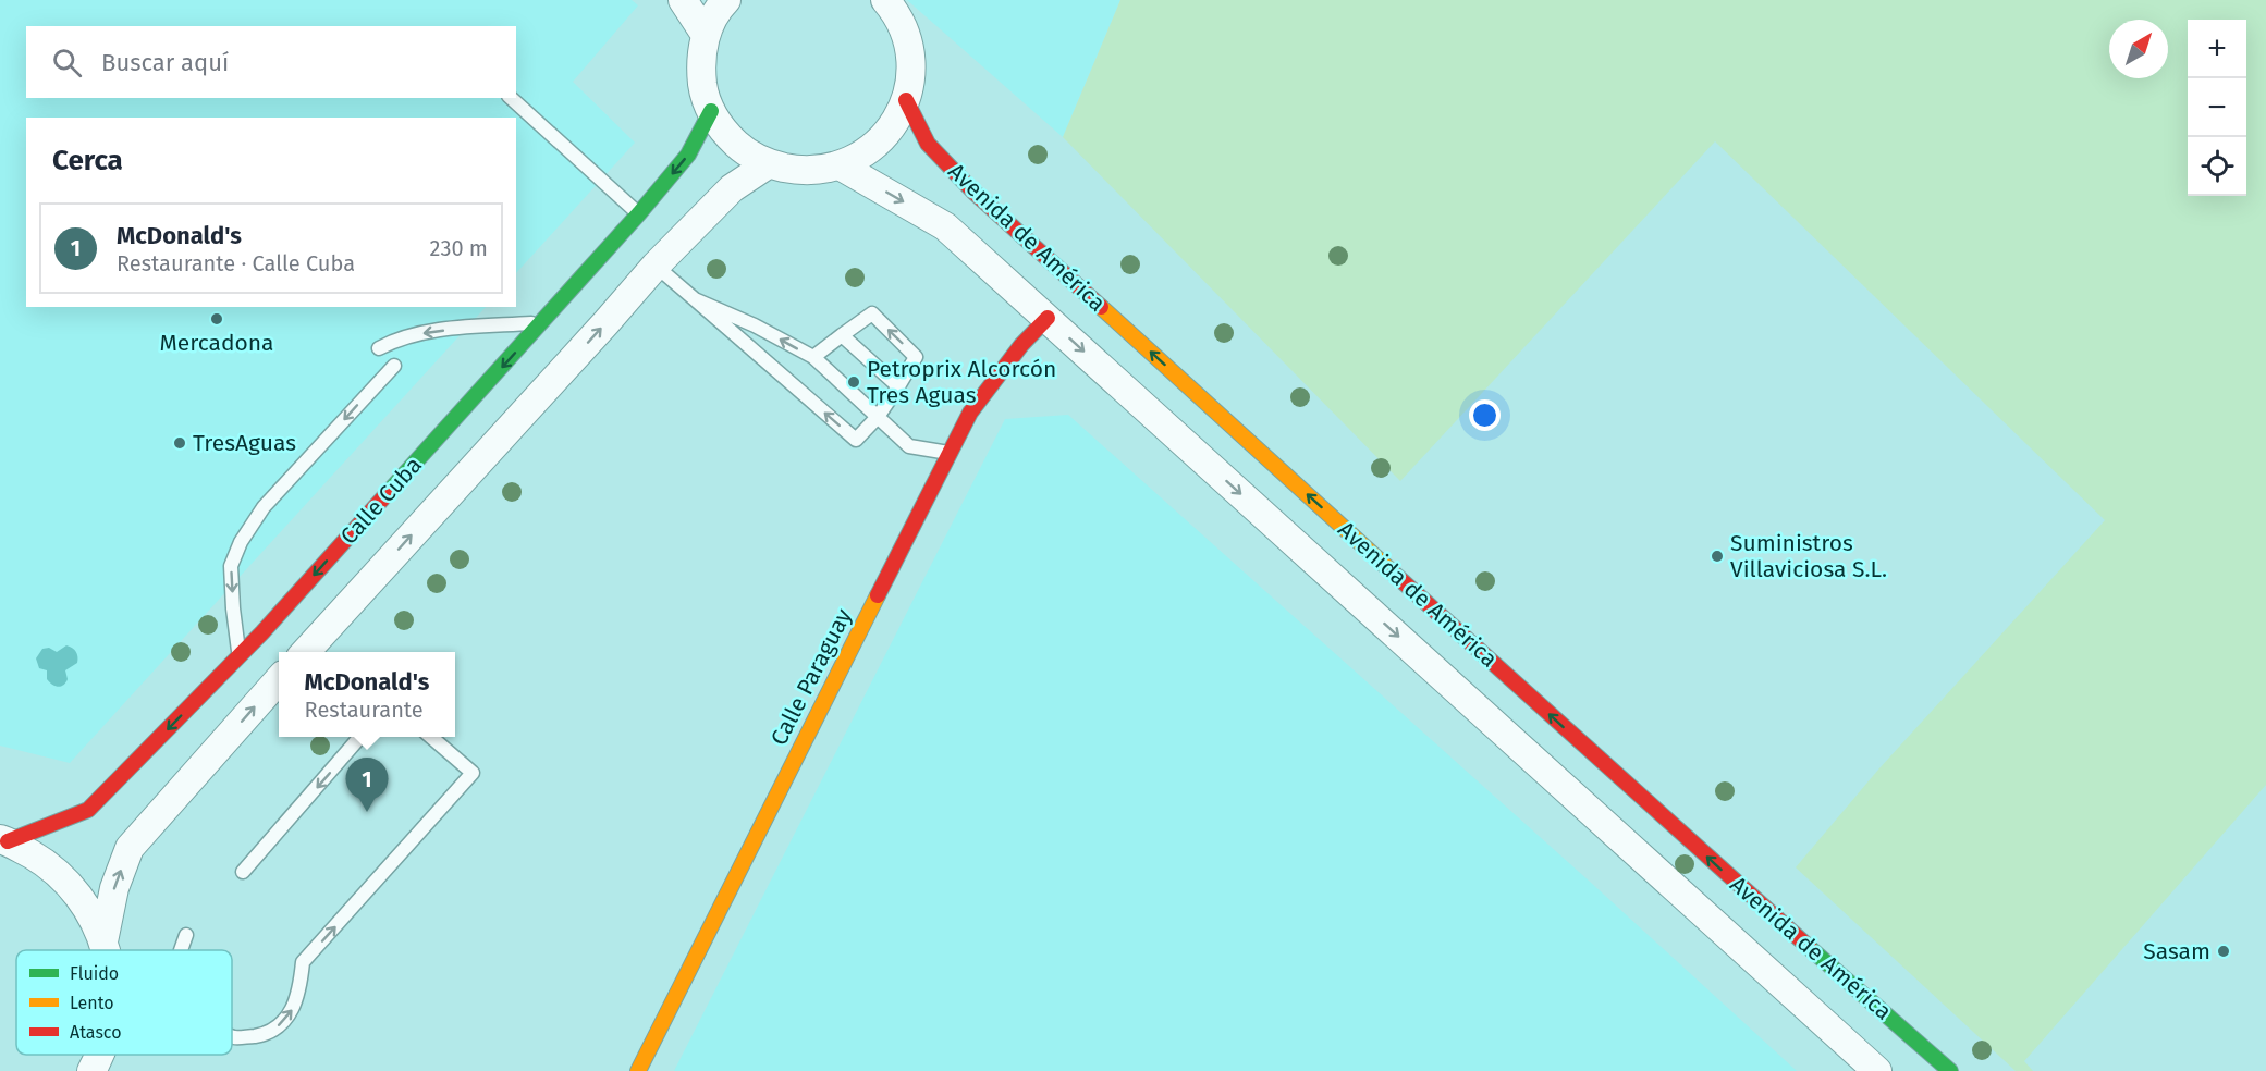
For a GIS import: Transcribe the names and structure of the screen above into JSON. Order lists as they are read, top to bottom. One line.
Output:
{"streets":{"street":["Avenida de América","Calle Cuba","Calle Paraguay"]},"crossings":[["Avenida de América","Calle Paraguay"]],"places":["Mercadona","Petroprix Alcorcón Tres Aguas","TresAguas","Suministros Villaviciosa S.L.","Sasam"],"legend":["Fluido","Lento","Atasco"],"north":"top right","page":{"map_buttons":["+","−"],"search":"Buscar aquí","heading":"Cerca","list":[{"mark":"1","name":"McDonald's","note":"Restaurante · Calle Cuba","value":"230 m"}],"popup":["McDonald's","Restaurante"],"pins":"1"}}
